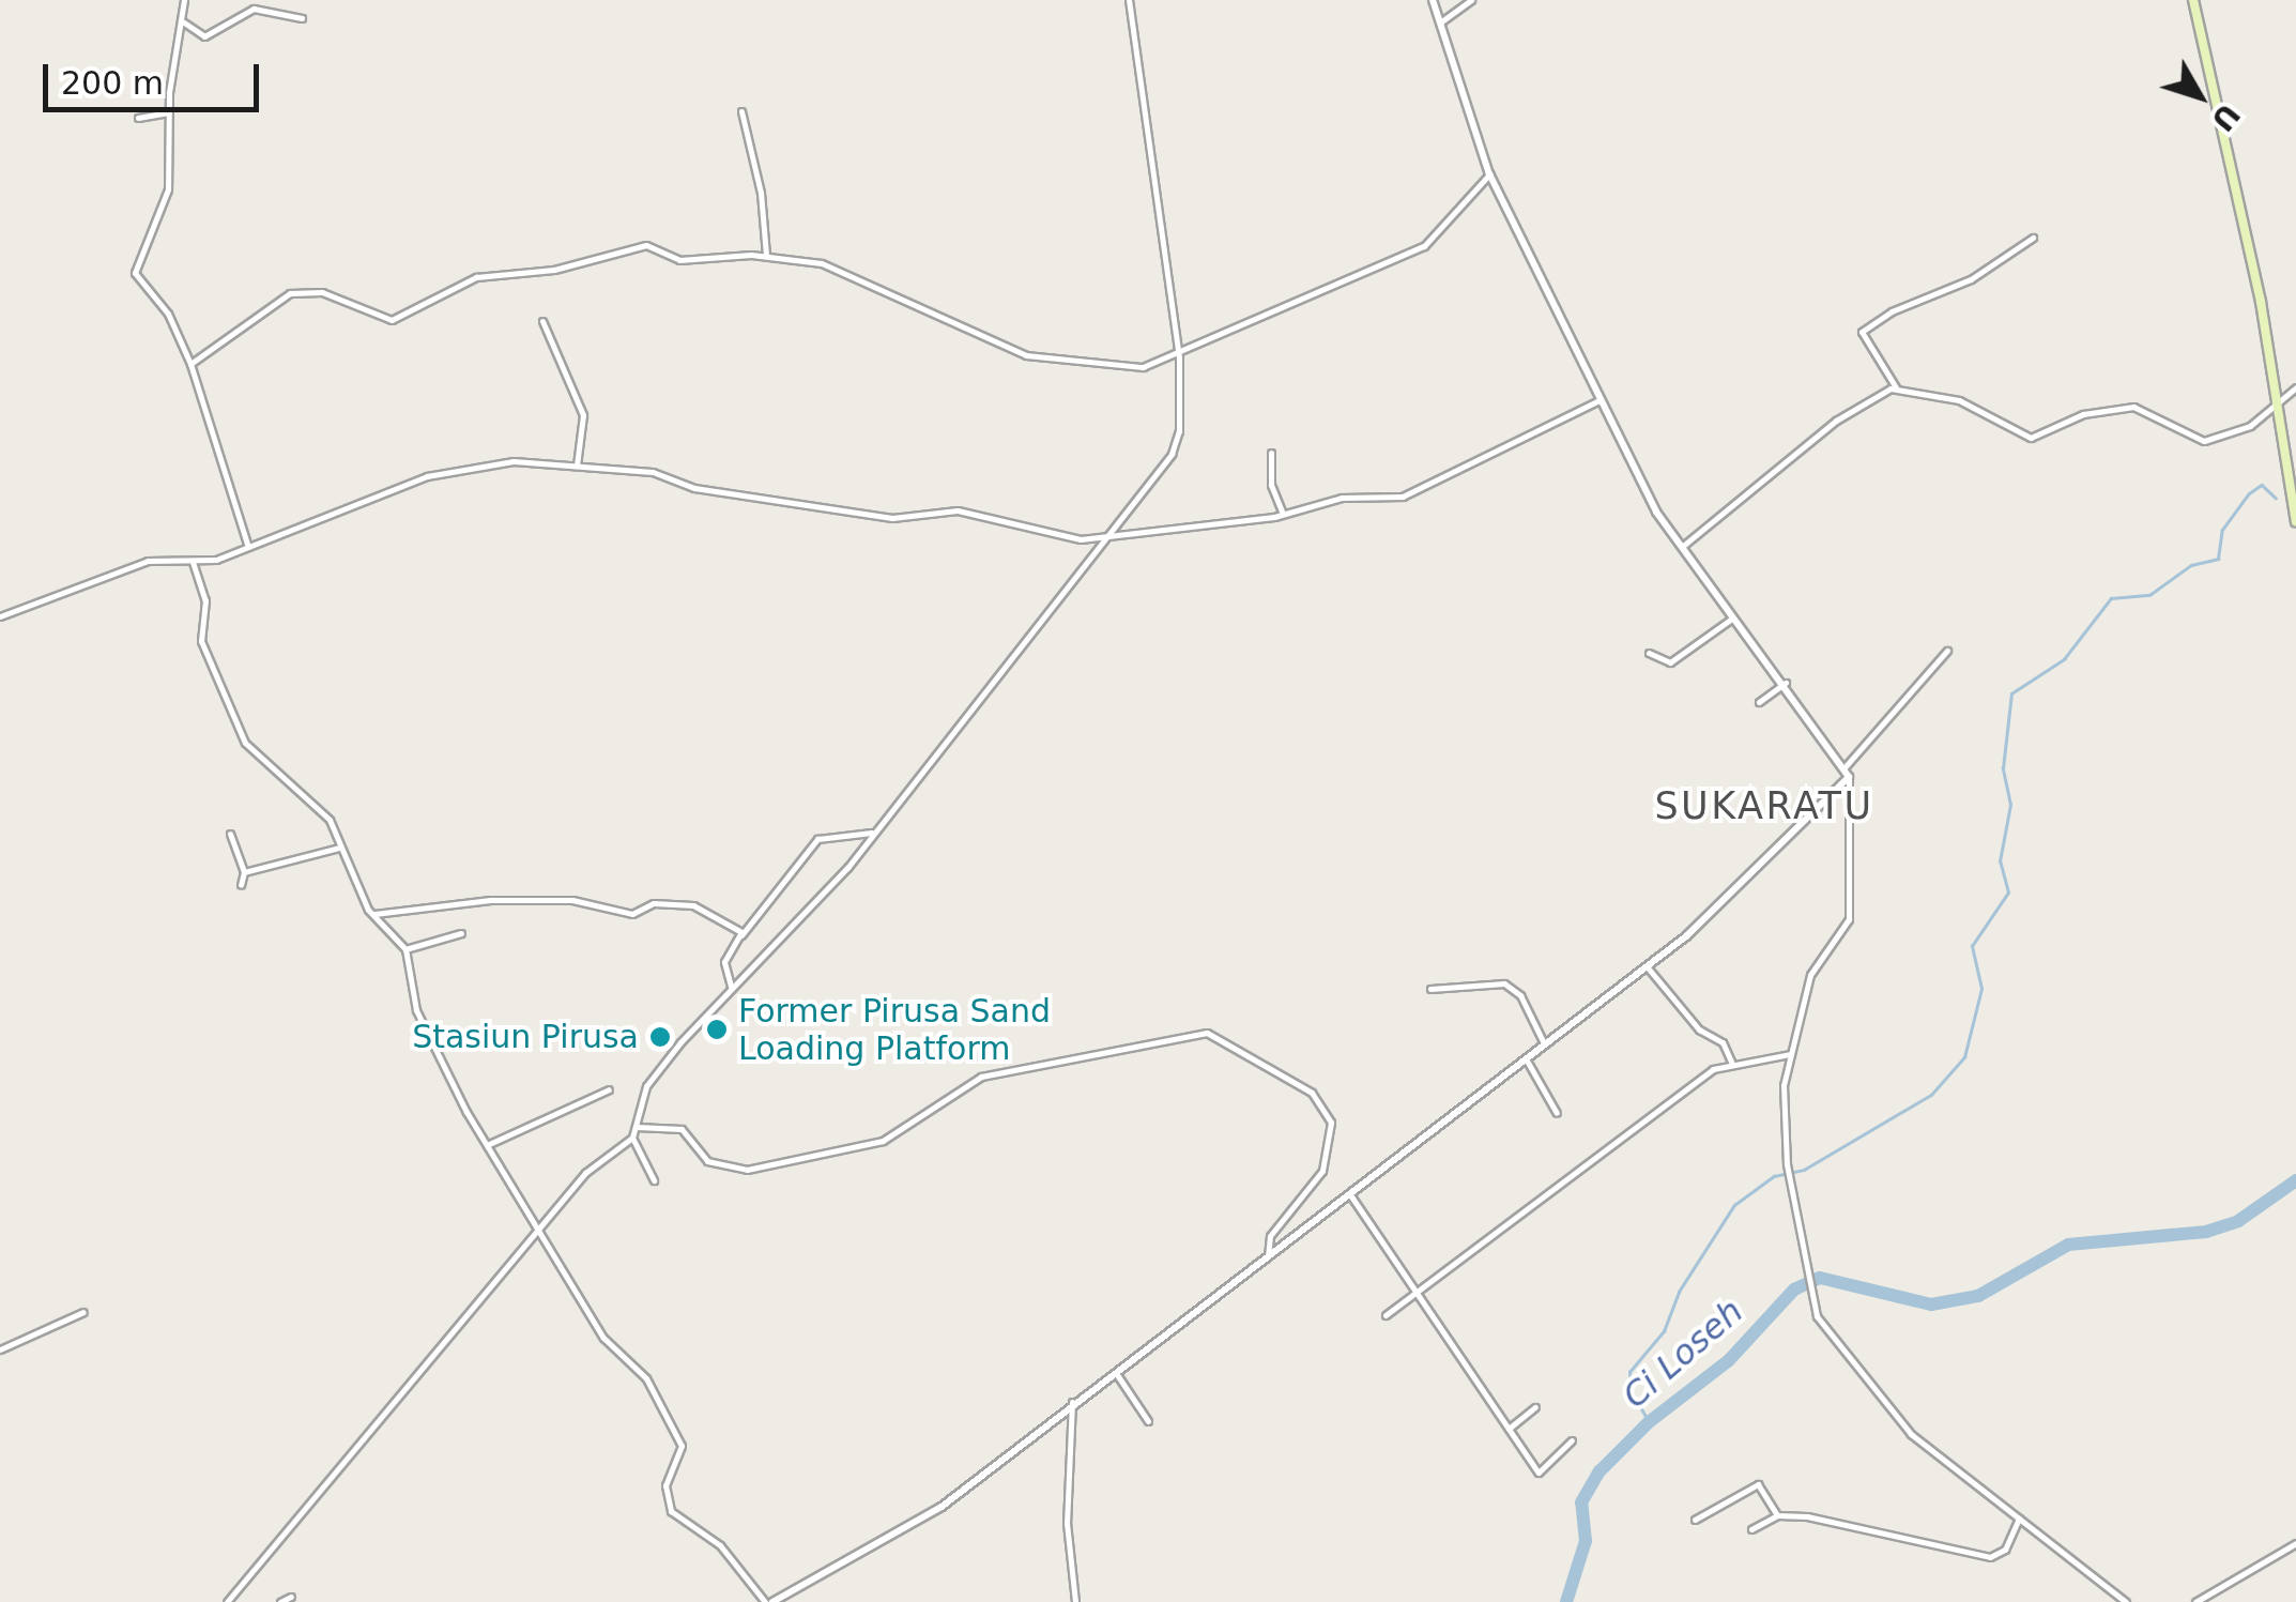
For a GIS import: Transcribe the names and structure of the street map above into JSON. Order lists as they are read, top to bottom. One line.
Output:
{"districts":["SUKARATU"],"water":["Ci Loseh"],"places":["Former Pirusa Sand Loading Platform","Stasiun Pirusa"],"scale_bar":"200 m","north":"bottom right"}
